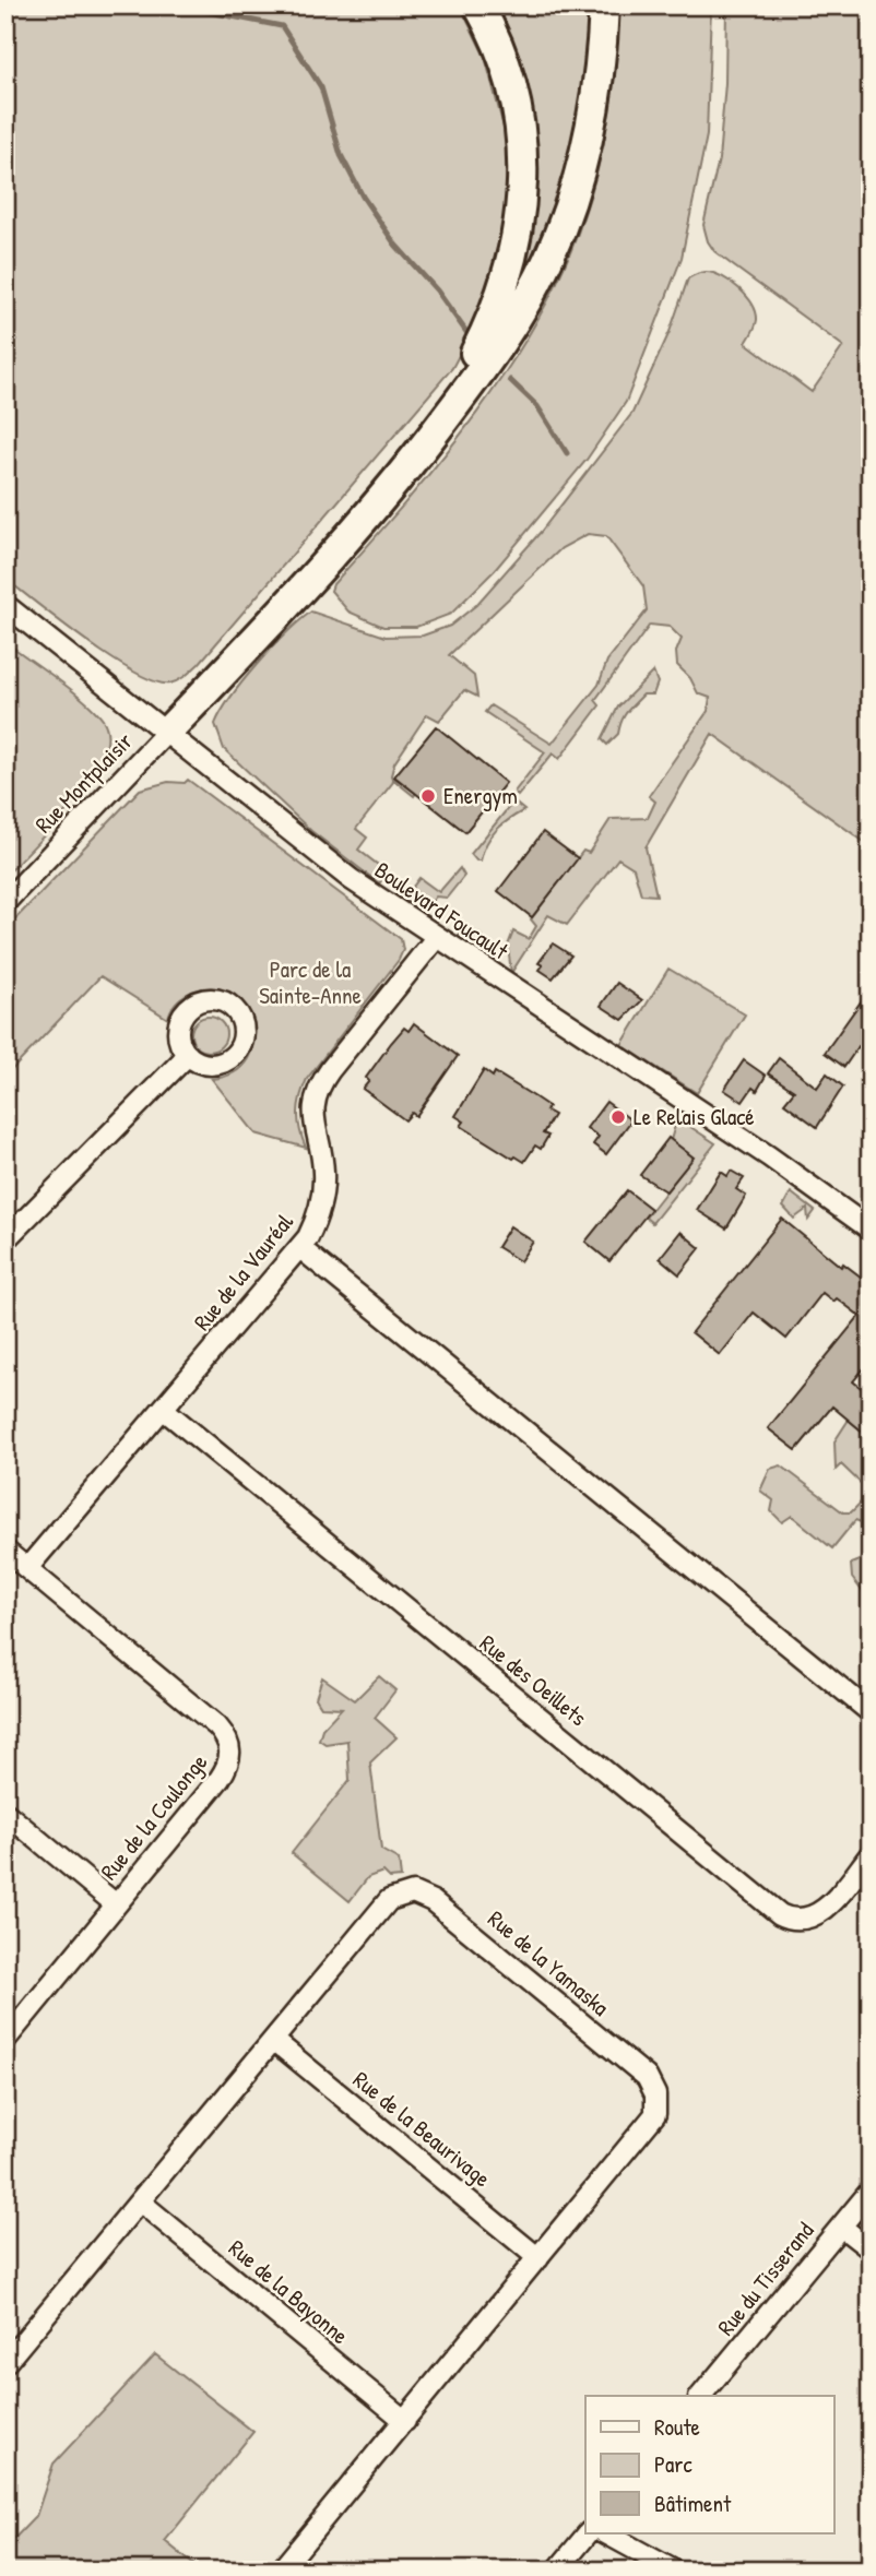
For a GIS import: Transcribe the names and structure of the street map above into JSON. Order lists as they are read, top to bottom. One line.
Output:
{"streets":{"street":["Rue Montplaisir","Boulevard Foucault","Rue de la Vauréal","Rue des Oeillets","Rue de la Coulonge","Rue de la Yamaska","Rue de la Beaurivage","Rue du Tisserand","Rue de la Bayonne"]},"crossings":[["Rue Montplaisir","Boulevard Foucault"],["Boulevard Foucault","Rue de la Vauréal"],["Rue de la Vauréal","Rue des Oeillets"],["Rue de la Vauréal","Rue de la Coulonge"],["Rue de la Yamaska","Rue de la Beaurivage"],["Rue de la Yamaska","Rue de la Bayonne"]],"parks":["Parc de la Sainte-Anne"],"places":["Energym","Le Relais Glacé"],"legend":["Route","Parc","Bâtiment"]}
